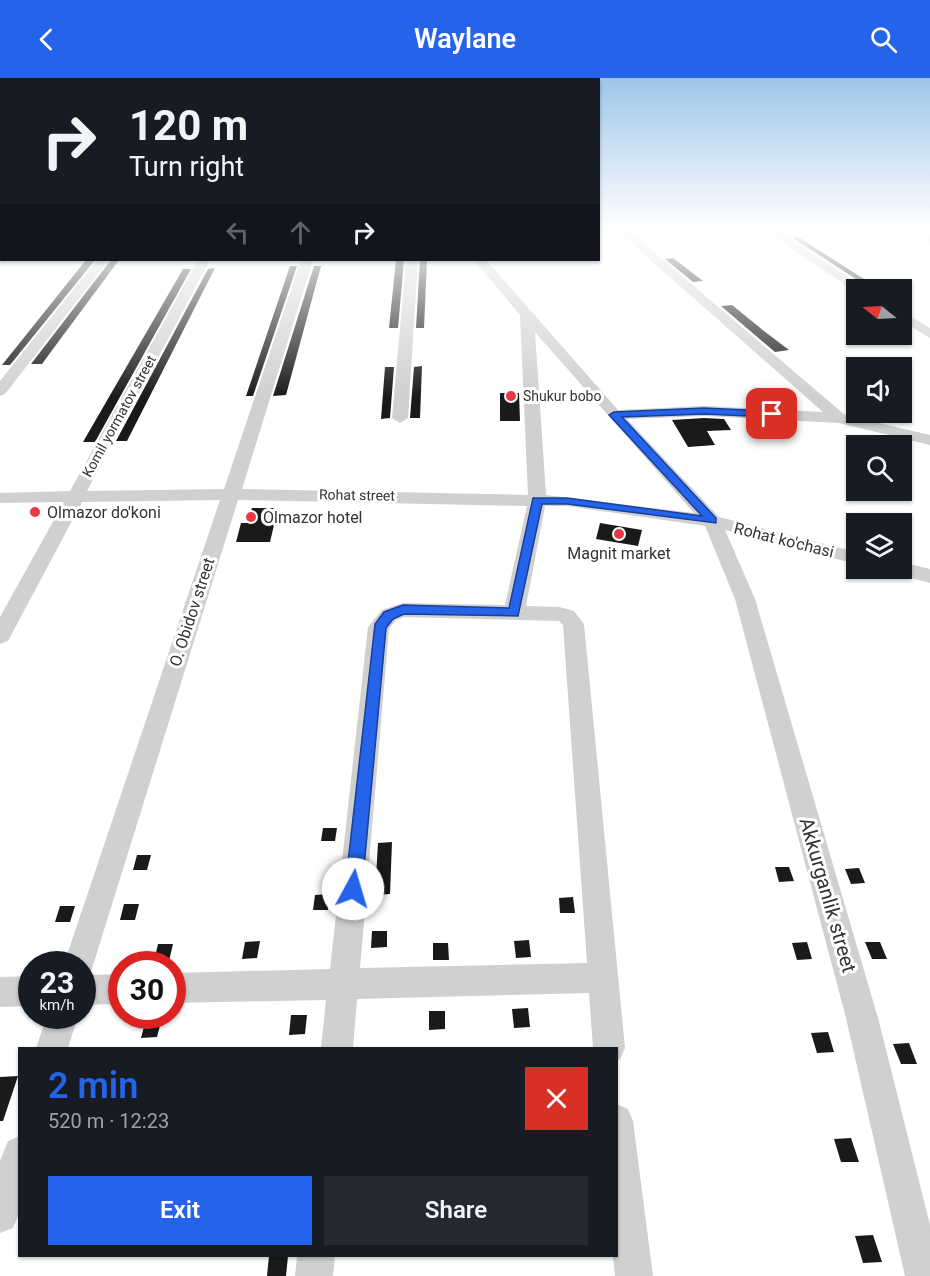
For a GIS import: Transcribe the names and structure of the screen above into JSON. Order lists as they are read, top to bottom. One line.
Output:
{"streets":{"street":["Komil yormatov street","Rohat street","Rohat ko'chasi","O. Obidov street","Akkurganlik street"]},"crossings":[["Komil yormatov street","Rohat street"],["Rohat street","Rohat ko'chasi"],["Rohat street","O. Obidov street"],["Rohat street","Akkurganlik street"],["Rohat ko'chasi","Akkurganlik street"]],"places":["Shukur bobo","Olmazor do'koni","Olmazor hotel","Magnit market"],"north":"left","page":{"header":"Waylane","turn":["120 m","Turn right"],"speed":"23 km/h","limit":"30","heading":["2 min","520 m · 12:23"],"buttons":["Exit","Share"]}}
